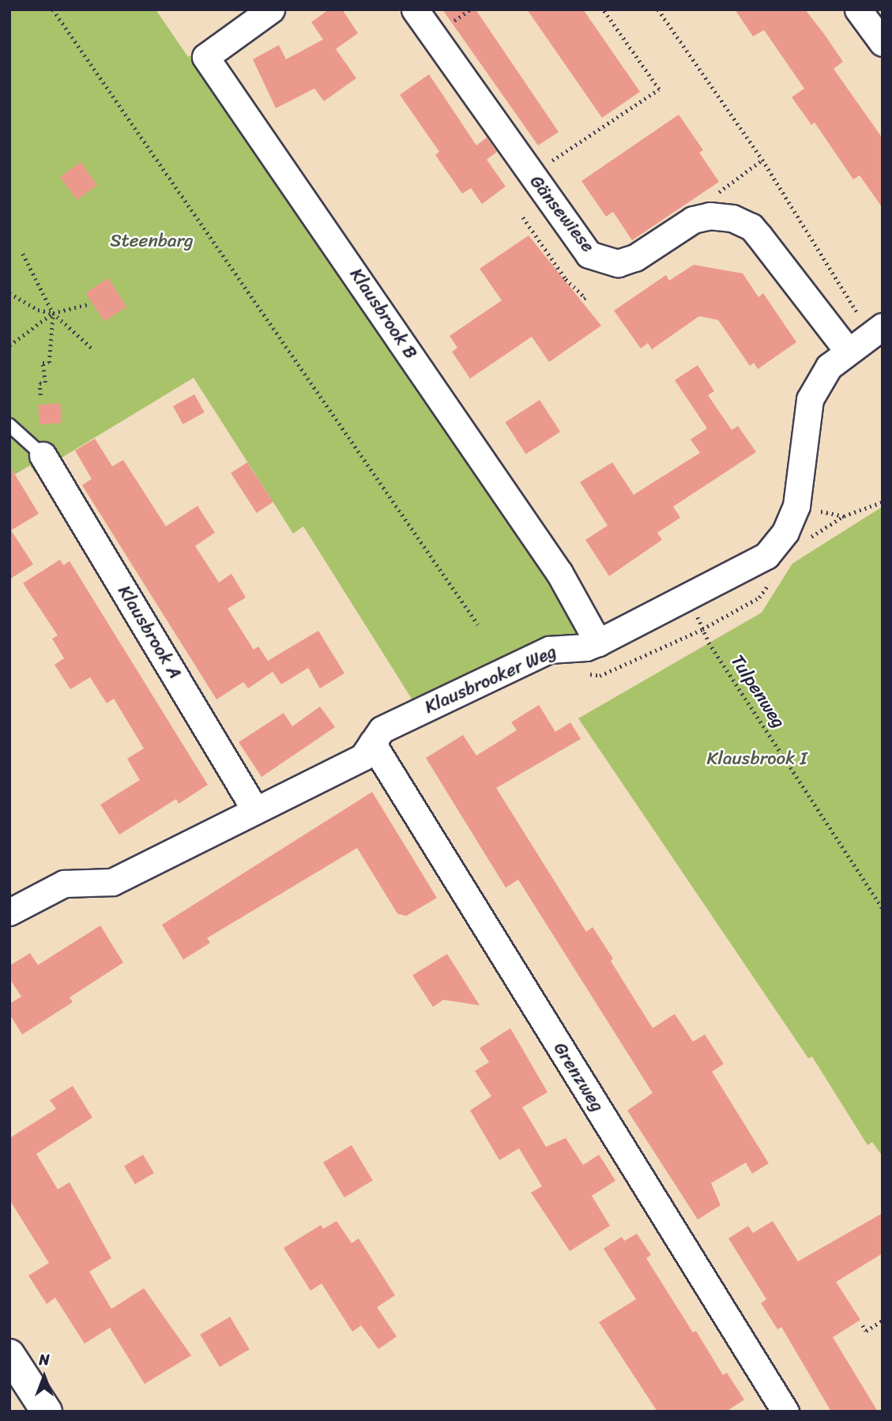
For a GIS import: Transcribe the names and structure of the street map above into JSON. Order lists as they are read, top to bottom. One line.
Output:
{"streets":{"street":["Gänsewiese","Klausbrook B","Klausbrook A","Klausbrooker Weg","Grenzweg"],"path":["Tulpenweg"]},"crossings":[["Klausbrook B","Klausbrooker Weg"],["Klausbrook A","Klausbrooker Weg"],["Klausbrooker Weg","Tulpenweg"],["Klausbrooker Weg","Grenzweg"]],"parks":["Steenbarg","Klausbrook I"],"north":"top"}
